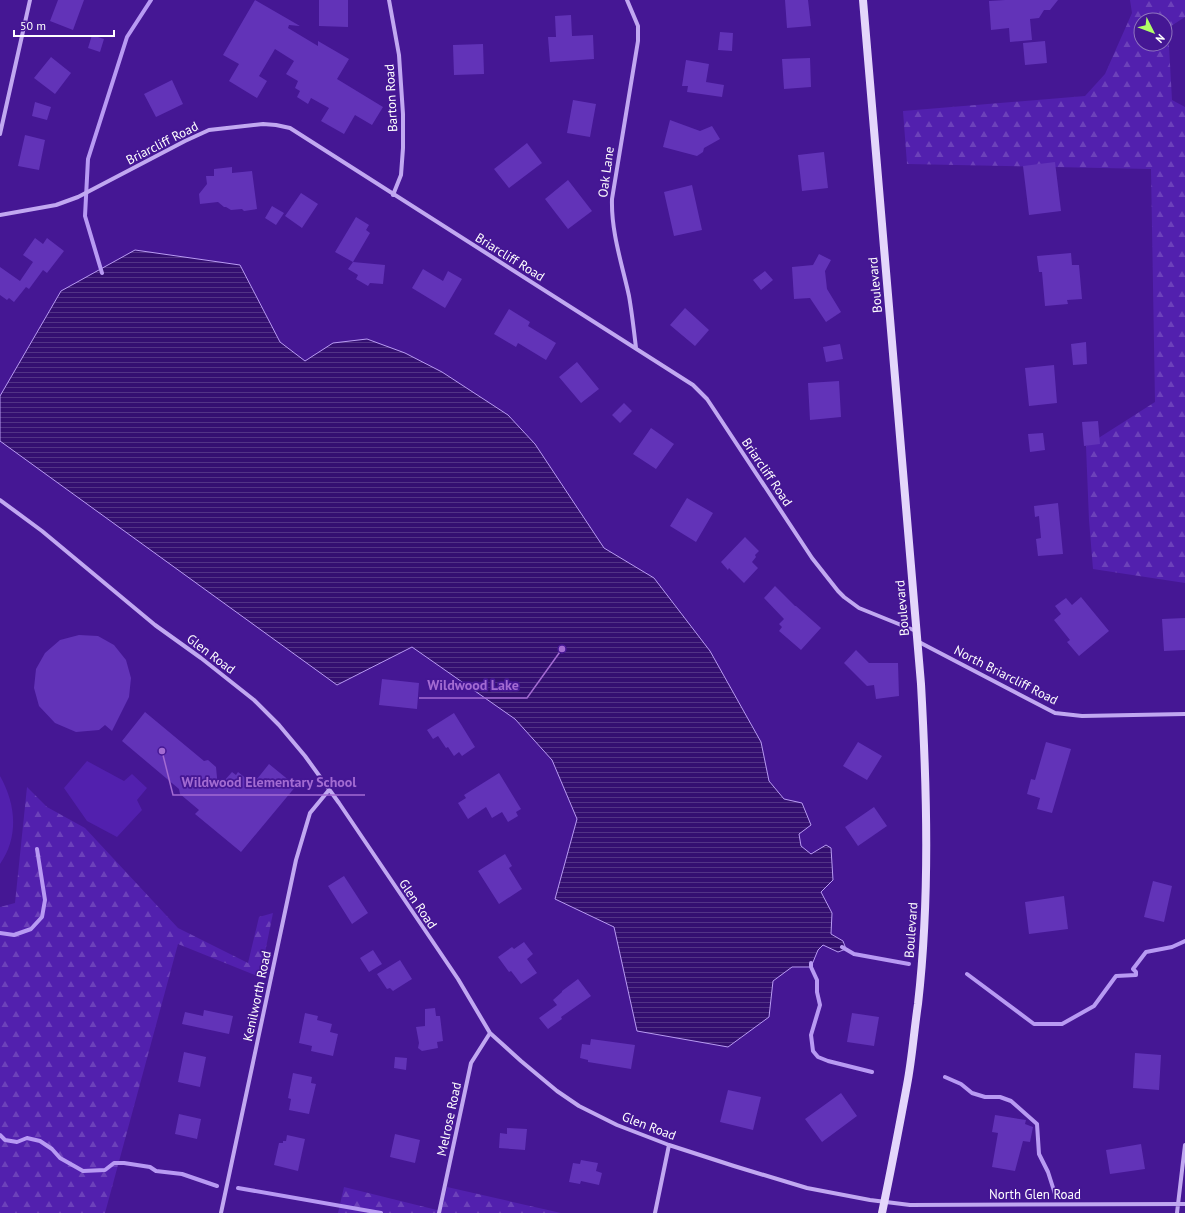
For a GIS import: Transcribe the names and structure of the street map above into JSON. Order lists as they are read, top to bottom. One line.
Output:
{"streets":{"main road":["Boulevard"],"street":["Barton Road","Briarcliff Road","Oak Lane","Glen Road","North Briarcliff Road","Kenilworth Road","Melrose Road","North Glen Road"]},"crossings":[["Barton Road","Briarcliff Road"],["Briarcliff Road","Oak Lane"],["Briarcliff Road","Boulevard"],["Boulevard","Glen Road"],["Boulevard","North Briarcliff Road"],["Boulevard","North Glen Road"],["Glen Road","Kenilworth Road"],["Glen Road","Melrose Road"],["Glen Road","North Glen Road"]],"places":["Wildwood Lake","Wildwood Elementary School"],"scale_bar":"50 m","north":"bottom right"}
